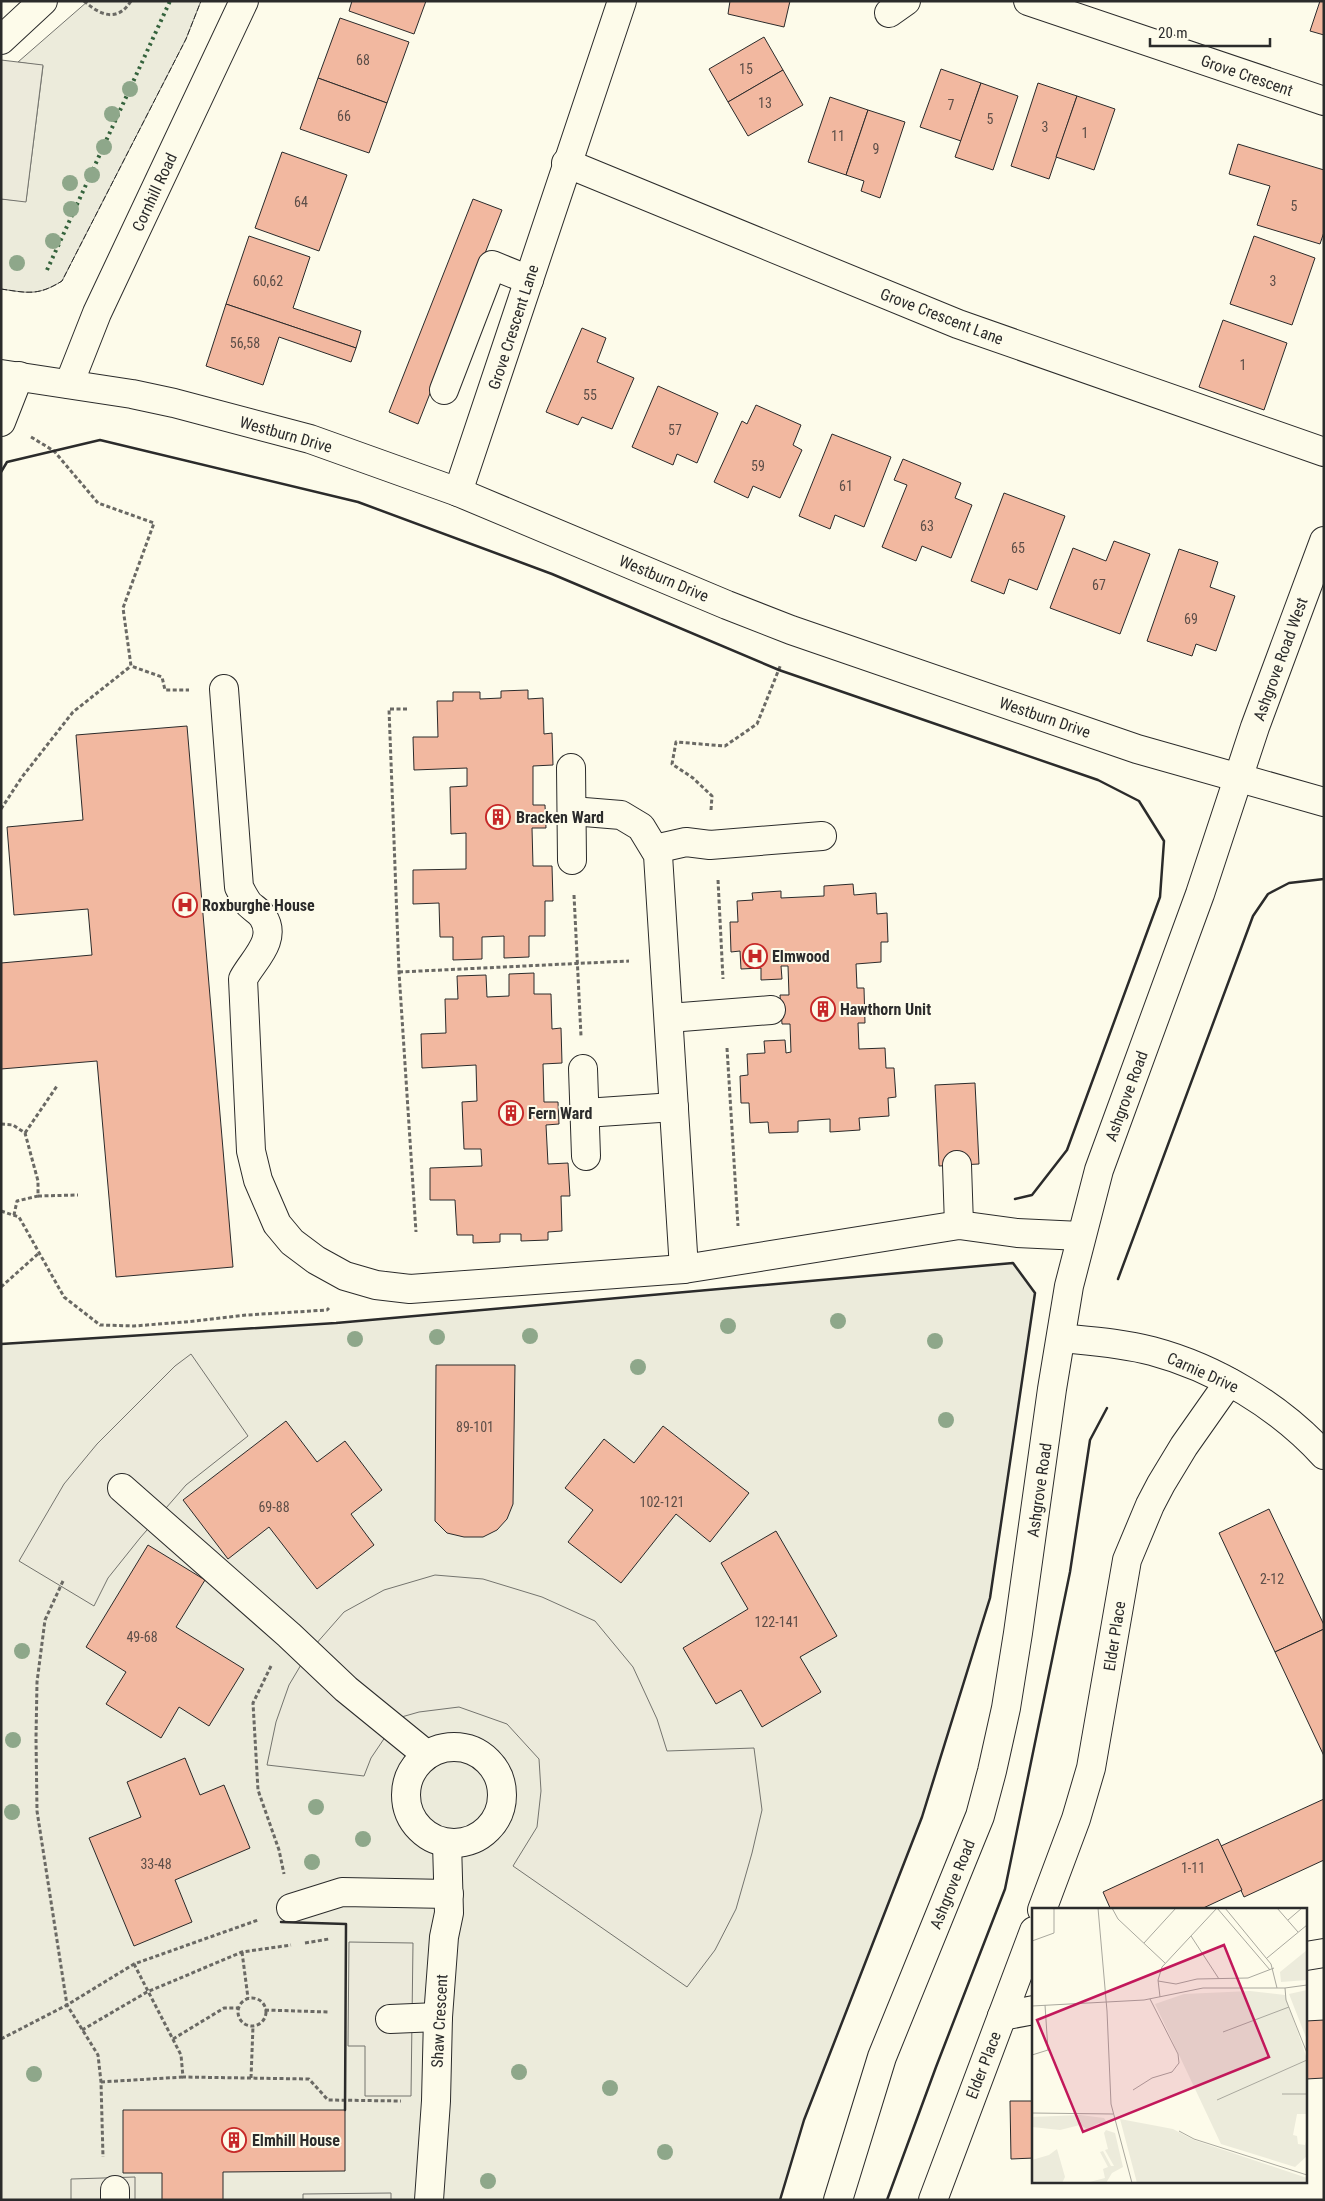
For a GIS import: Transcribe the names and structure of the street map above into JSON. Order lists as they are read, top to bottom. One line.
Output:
{"streets":{"street":["Grove Crescent","Cornhill Road","Grove Crescent Lane","Westburn Drive","Ashgrove Road West","Ashgrove Road","Carnie Drive","Elder Place","Shaw Crescent"]},"crossings":[["Cornhill Road","Westburn Drive"],["Grove Crescent Lane","Westburn Drive"],["Westburn Drive","Ashgrove Road West"],["Westburn Drive","Ashgrove Road"],["Ashgrove Road West","Ashgrove Road"],["Ashgrove Road","Carnie Drive"],["Carnie Drive","Elder Place"]],"places":{"building":["Bracken Ward","Hawthorn Unit","Fern Ward","Elmhill House"],"hospital":["Roxburghe House","Elmwood"]},"house_numbers":["68","15","13","7","66","5","3","1","11","9","64","5","60,62","3","56,58","1","55","57","59","61","63","65","67","69","89-101","102-121","69-88","2-12","122-141","49-68","33-48","1-11"],"scale_bar":"20 m"}
